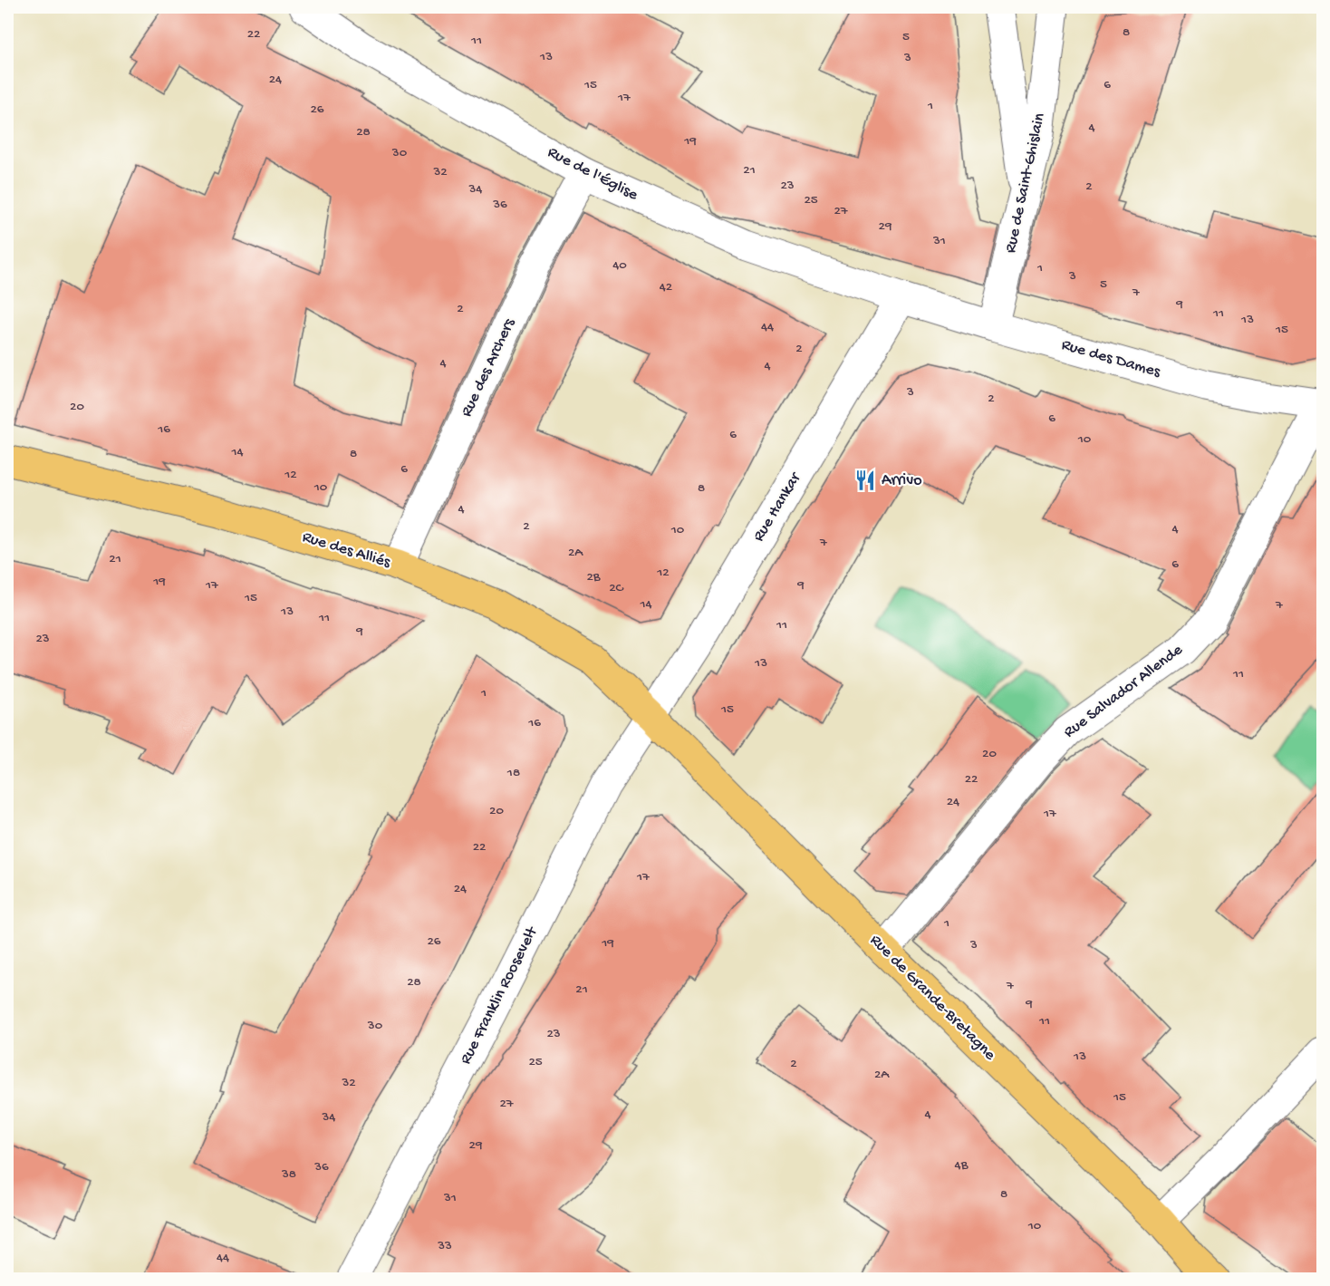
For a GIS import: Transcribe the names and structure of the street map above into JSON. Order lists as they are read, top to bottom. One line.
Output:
{"streets":{"main road":["Rue des Alliés","Rue de Grande-Bretagne"],"street":["Rue de l'Église","Rue de Saint-Ghislain","Rue des Dames","Rue des Archers","Rue Hankar","Rue Salvador Allende","Rue Franklin Roosevelt"]},"crossings":[["Rue de l'Église","Rue des Dames"],["Rue de l'Église","Rue des Archers"],["Rue de l'Église","Rue Hankar"],["Rue de Saint-Ghislain","Rue des Dames"],["Rue des Dames","Rue Hankar"],["Rue des Dames","Rue Salvador Allende"],["Rue des Archers","Rue des Alliés"],["Rue Hankar","Rue des Alliés"],["Rue Hankar","Rue Franklin Roosevelt"],["Rue Hankar","Rue de Grande-Bretagne"],["Rue des Alliés","Rue Franklin Roosevelt"],["Rue des Alliés","Rue de Grande-Bretagne"],["Rue Salvador Allende","Rue de Grande-Bretagne"],["Rue Franklin Roosevelt","Rue de Grande-Bretagne"]],"places":{"restaurant":["Arrivo"]},"house_numbers":["8","22","5","11","13","3","24","15","6","17","1","26","4","28","19","30","21","32","23","2","34","25","36","27","29","31","40","1","3","5","42","7","9","2","11","13","44","15","2","4","4","3","2","20","6","16","6","10","14","8","6","12","10","8","4","2","4","10","7","2A","21","6","12","2B","19","17","9","2C","15","14","7","13","11","11","9","23","13","11","1","15","16","20","18","22","24","20","17","22","17","24","1","26","19","3","28","7","21","9","11","30","23","13","25","2","2A","32","15","27","4","34","29","4B","36","38","8","31","10","33","44"]}
